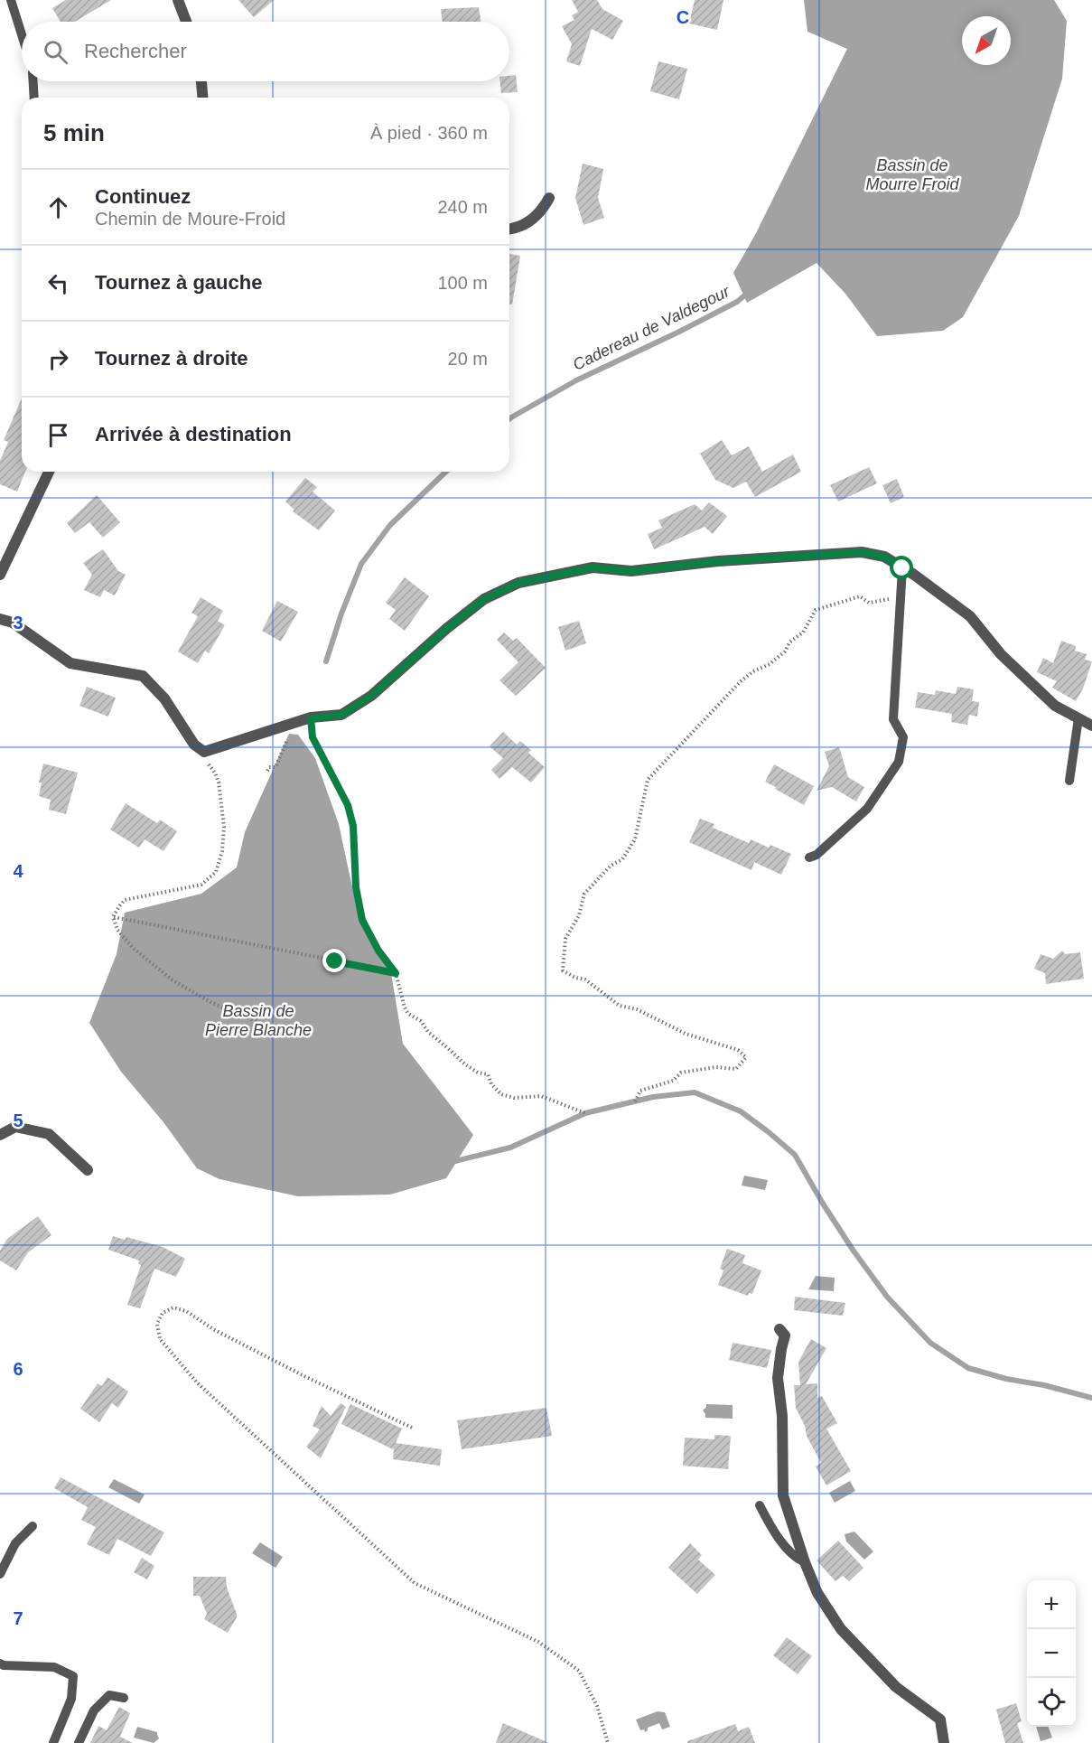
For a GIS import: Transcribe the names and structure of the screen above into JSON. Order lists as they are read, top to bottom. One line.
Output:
{"water":["Bassin de Mourre Froid","Cadereau de Valdegour","Bassin de Pierre Blanche"],"north":"bottom left","page":{"search":"Rechercher","heading":["5 min","À pied · 360 m"],"list":[["Continuez","Chemin de Moure-Froid","240 m"],["Tournez à gauche","100 m"],["Tournez à droite","20 m"],"Arrivée à destination"],"map_buttons":["+","−"]},"grid":{"columns":["C"],"rows":["3","4","5","6","7"]}}
